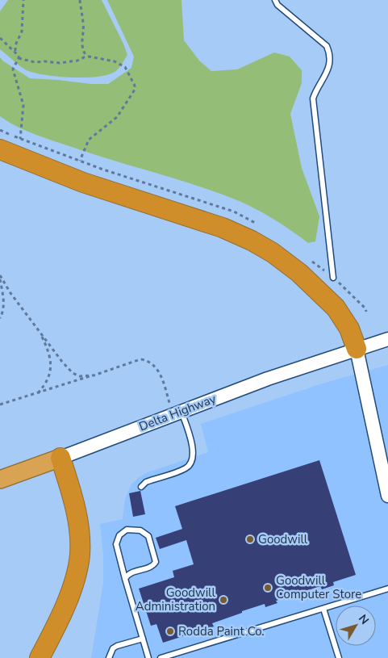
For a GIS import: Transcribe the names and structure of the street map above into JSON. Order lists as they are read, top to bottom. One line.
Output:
{"streets":{"highway":["Delta Highway"]},"places":["Goodwill","Goodwill Computer Store","Goodwill Administration","Rodda Paint Co."],"north":"top right"}
